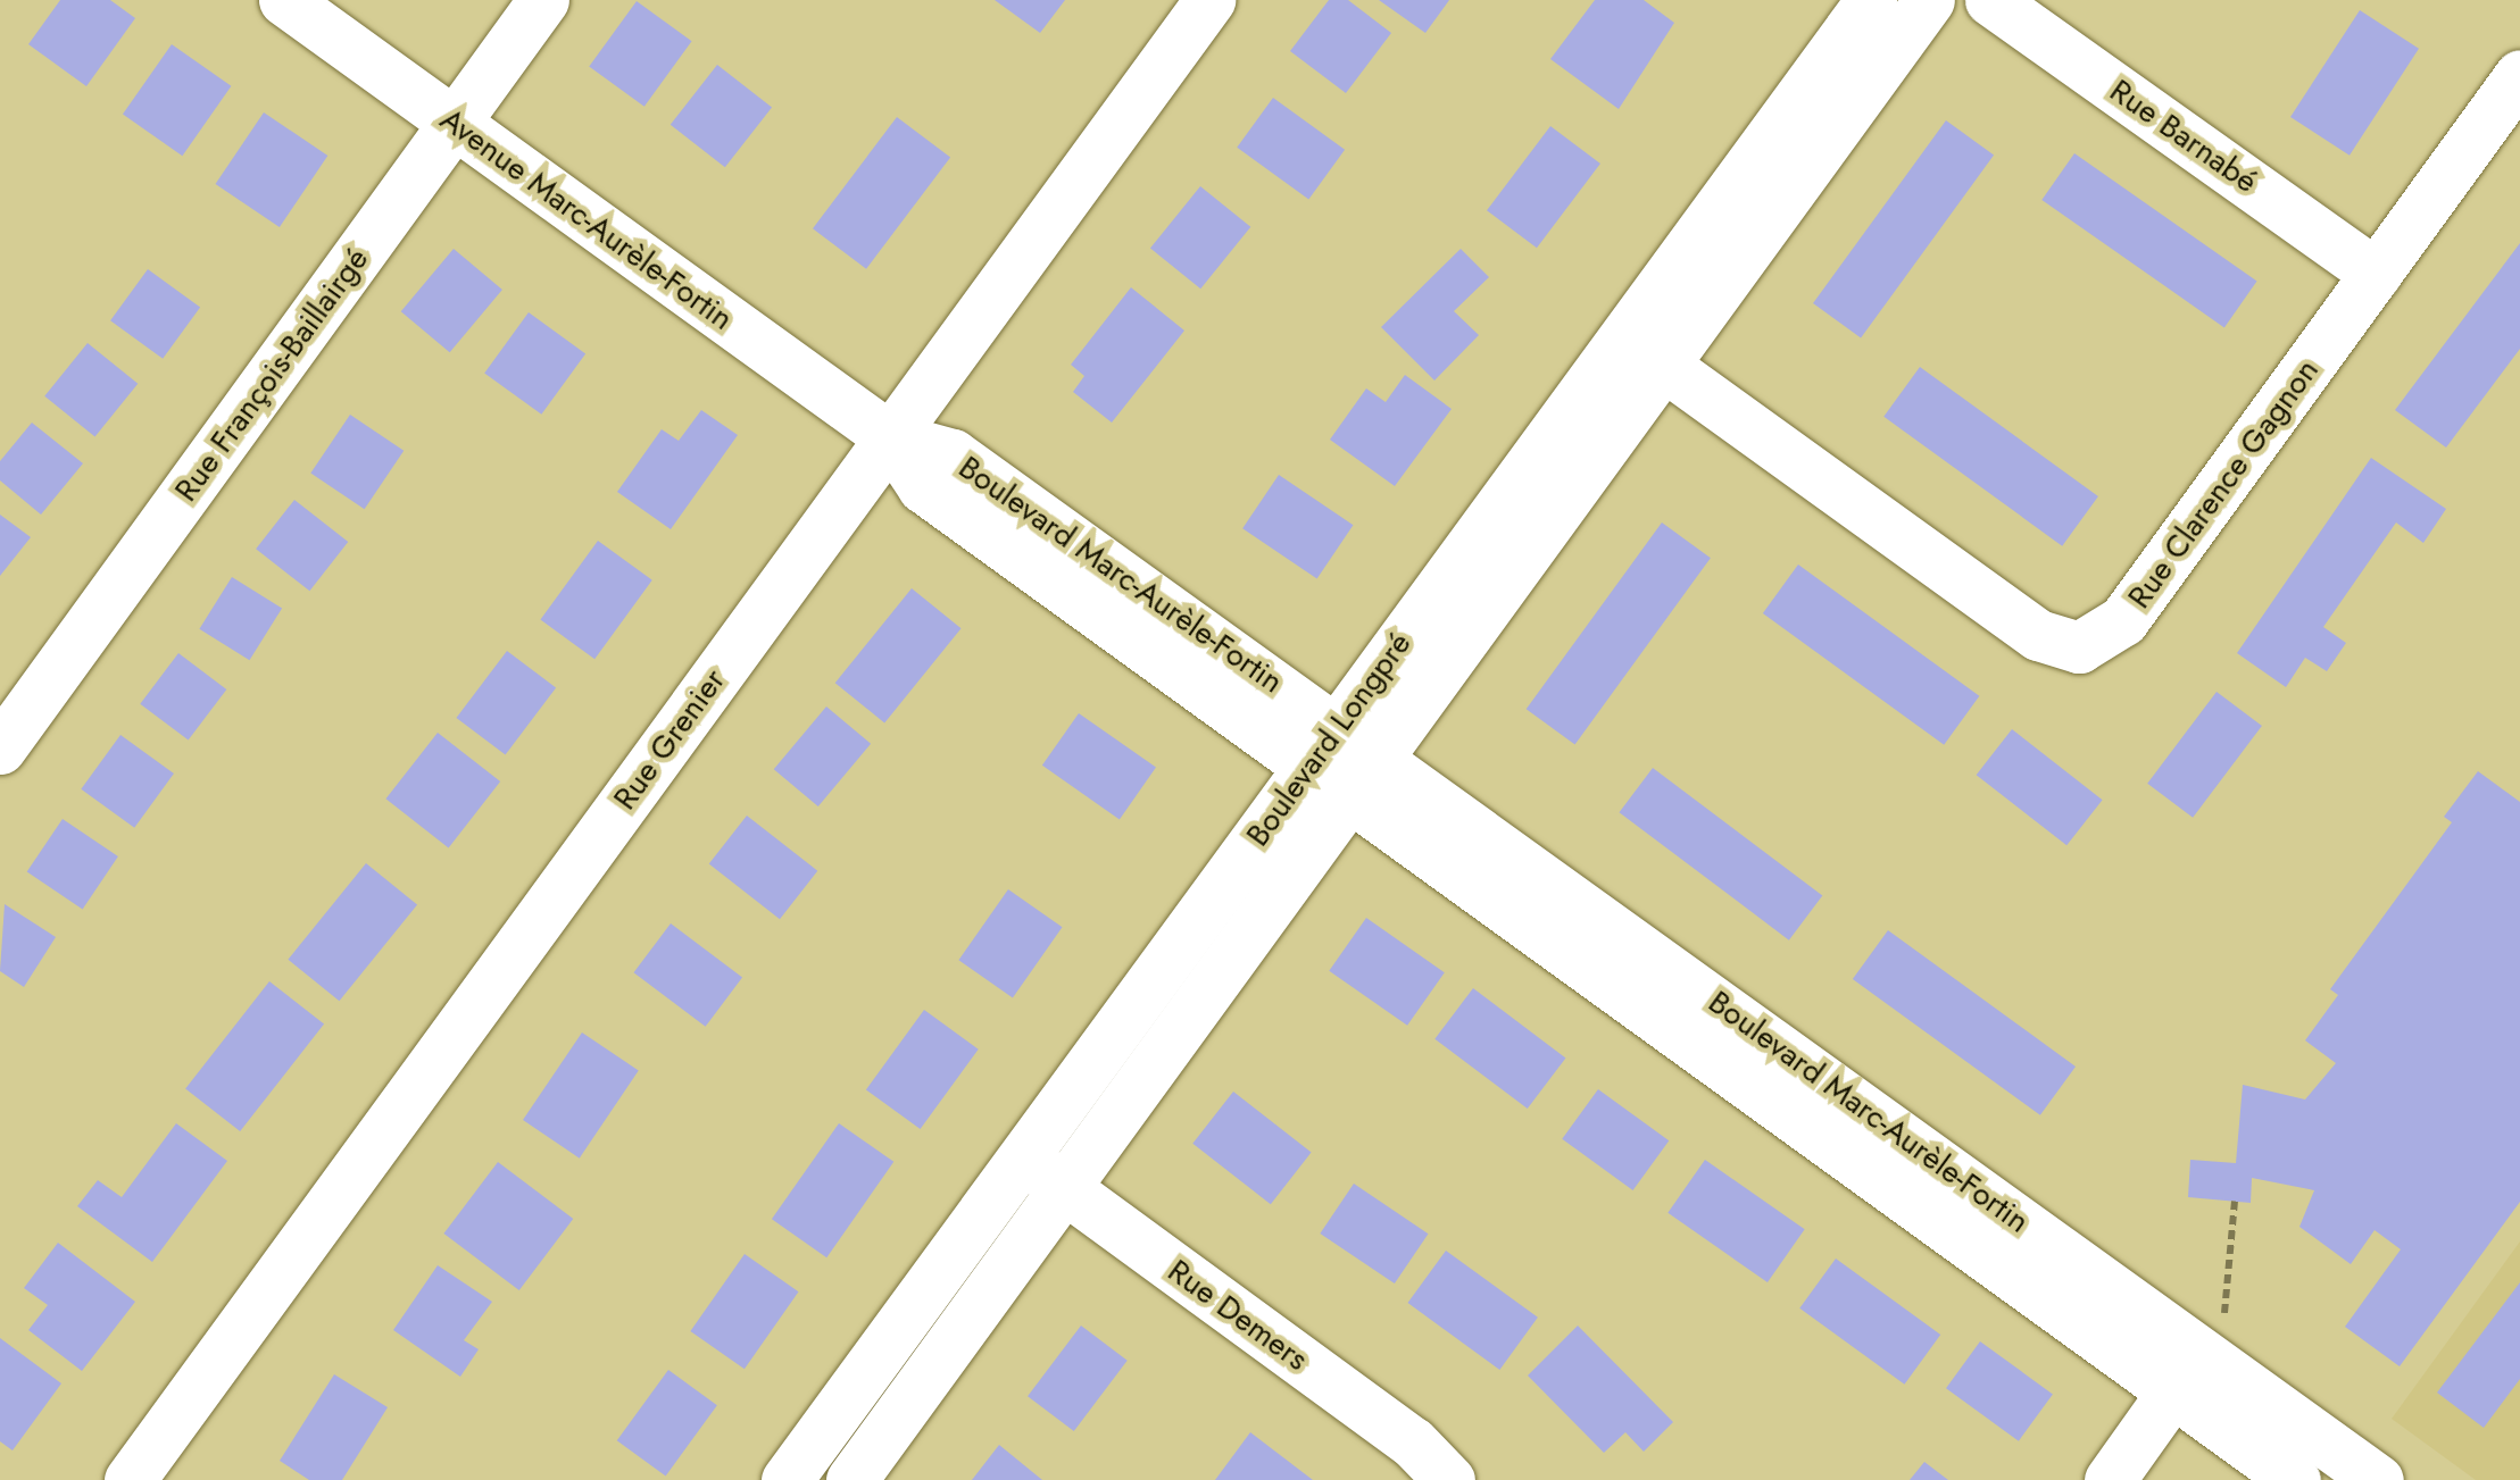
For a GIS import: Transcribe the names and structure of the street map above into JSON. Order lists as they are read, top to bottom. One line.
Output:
{"streets":{"street":["Rue Barnabé","Avenue Marc-Aurèle-Fortin","Rue François-Baillairgé","Rue Clarence Gagnon","Boulevard Marc-Aurèle-Fortin","Rue Grenier","Boulevard Longpré","Rue Demers"]},"crossings":[["Rue Barnabé","Rue Clarence Gagnon"],["Avenue Marc-Aurèle-Fortin","Rue François-Baillairgé"],["Avenue Marc-Aurèle-Fortin","Boulevard Marc-Aurèle-Fortin"],["Avenue Marc-Aurèle-Fortin","Rue Grenier"],["Rue Clarence Gagnon","Boulevard Longpré"],["Boulevard Marc-Aurèle-Fortin","Rue Grenier"],["Boulevard Marc-Aurèle-Fortin","Boulevard Longpré"],["Boulevard Longpré","Rue Demers"]]}
